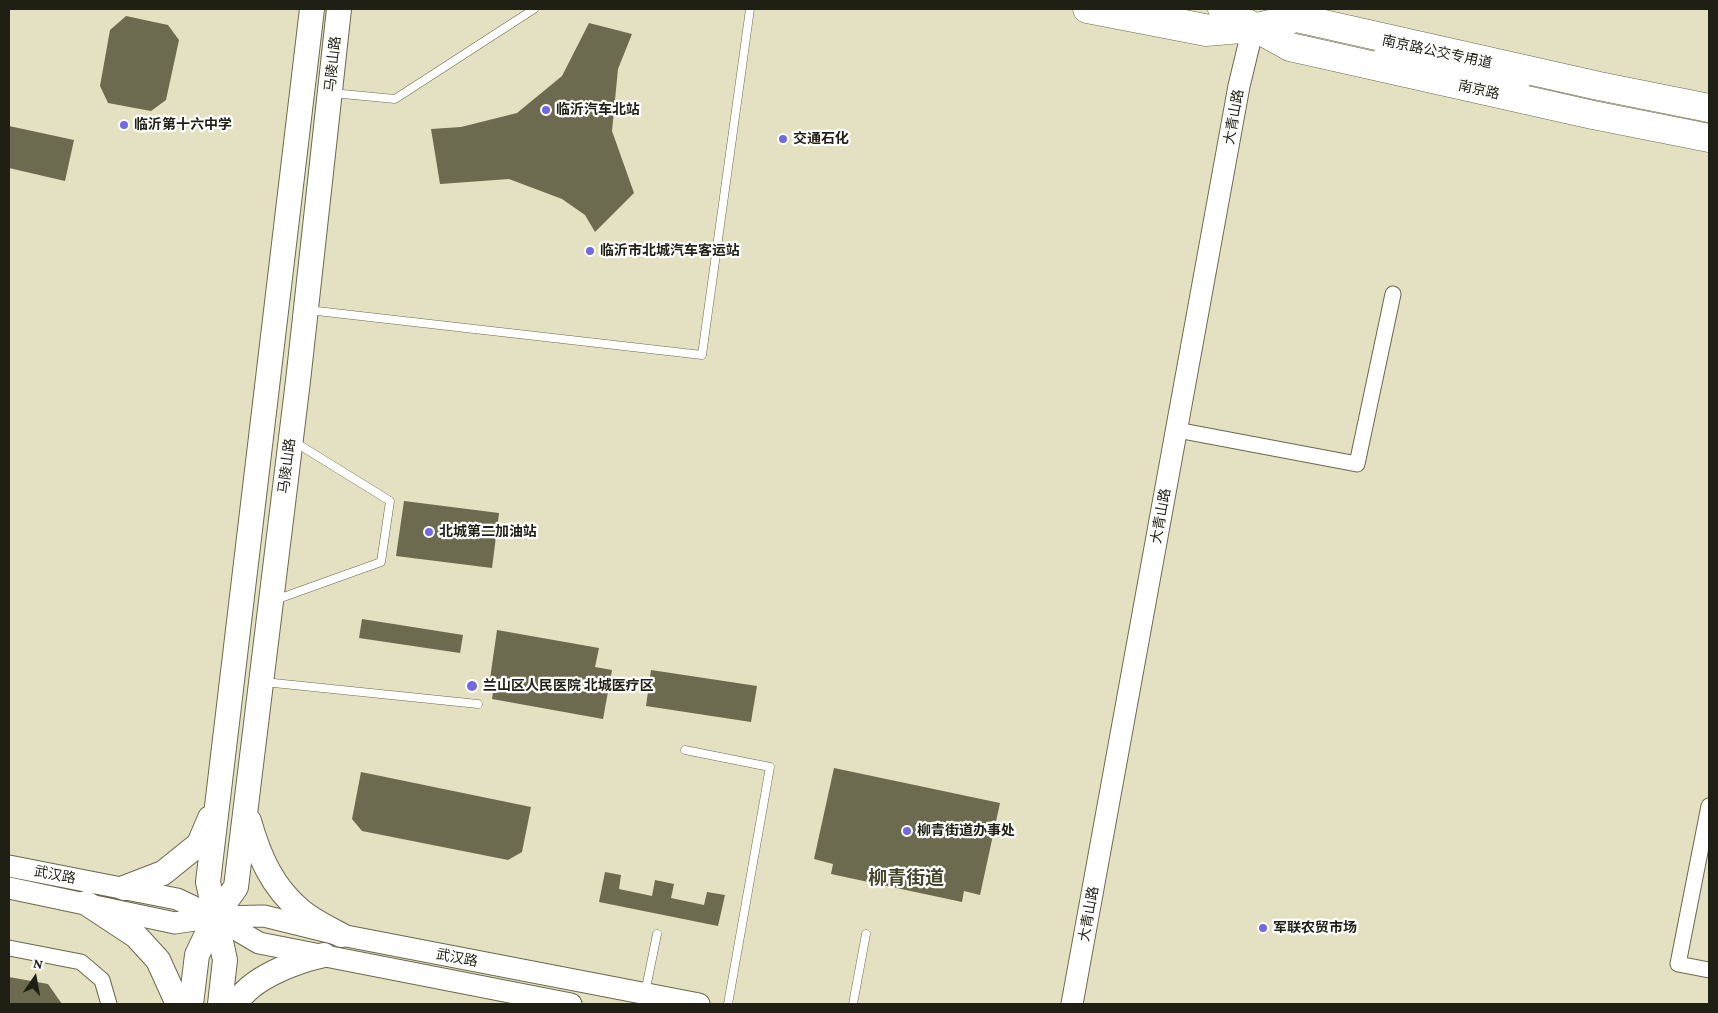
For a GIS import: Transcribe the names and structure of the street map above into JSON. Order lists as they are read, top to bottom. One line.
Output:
{"streets":{"highway":["南京路"],"main road":["马陵山路","大青山路","武汉路"],"lane":["南京路公交专用道"]},"crossings":[["马陵山路","武汉路"],["南京路","大青山路"]],"districts":["柳青街道"],"places":["临沂汽车北站","临沂第十六中学","交通石化","临沂市北城汽车客运站","北城第二加油站","兰山区人民医院 北城医疗区","柳青街道办事处","军联农贸市场"],"north":"top"}
